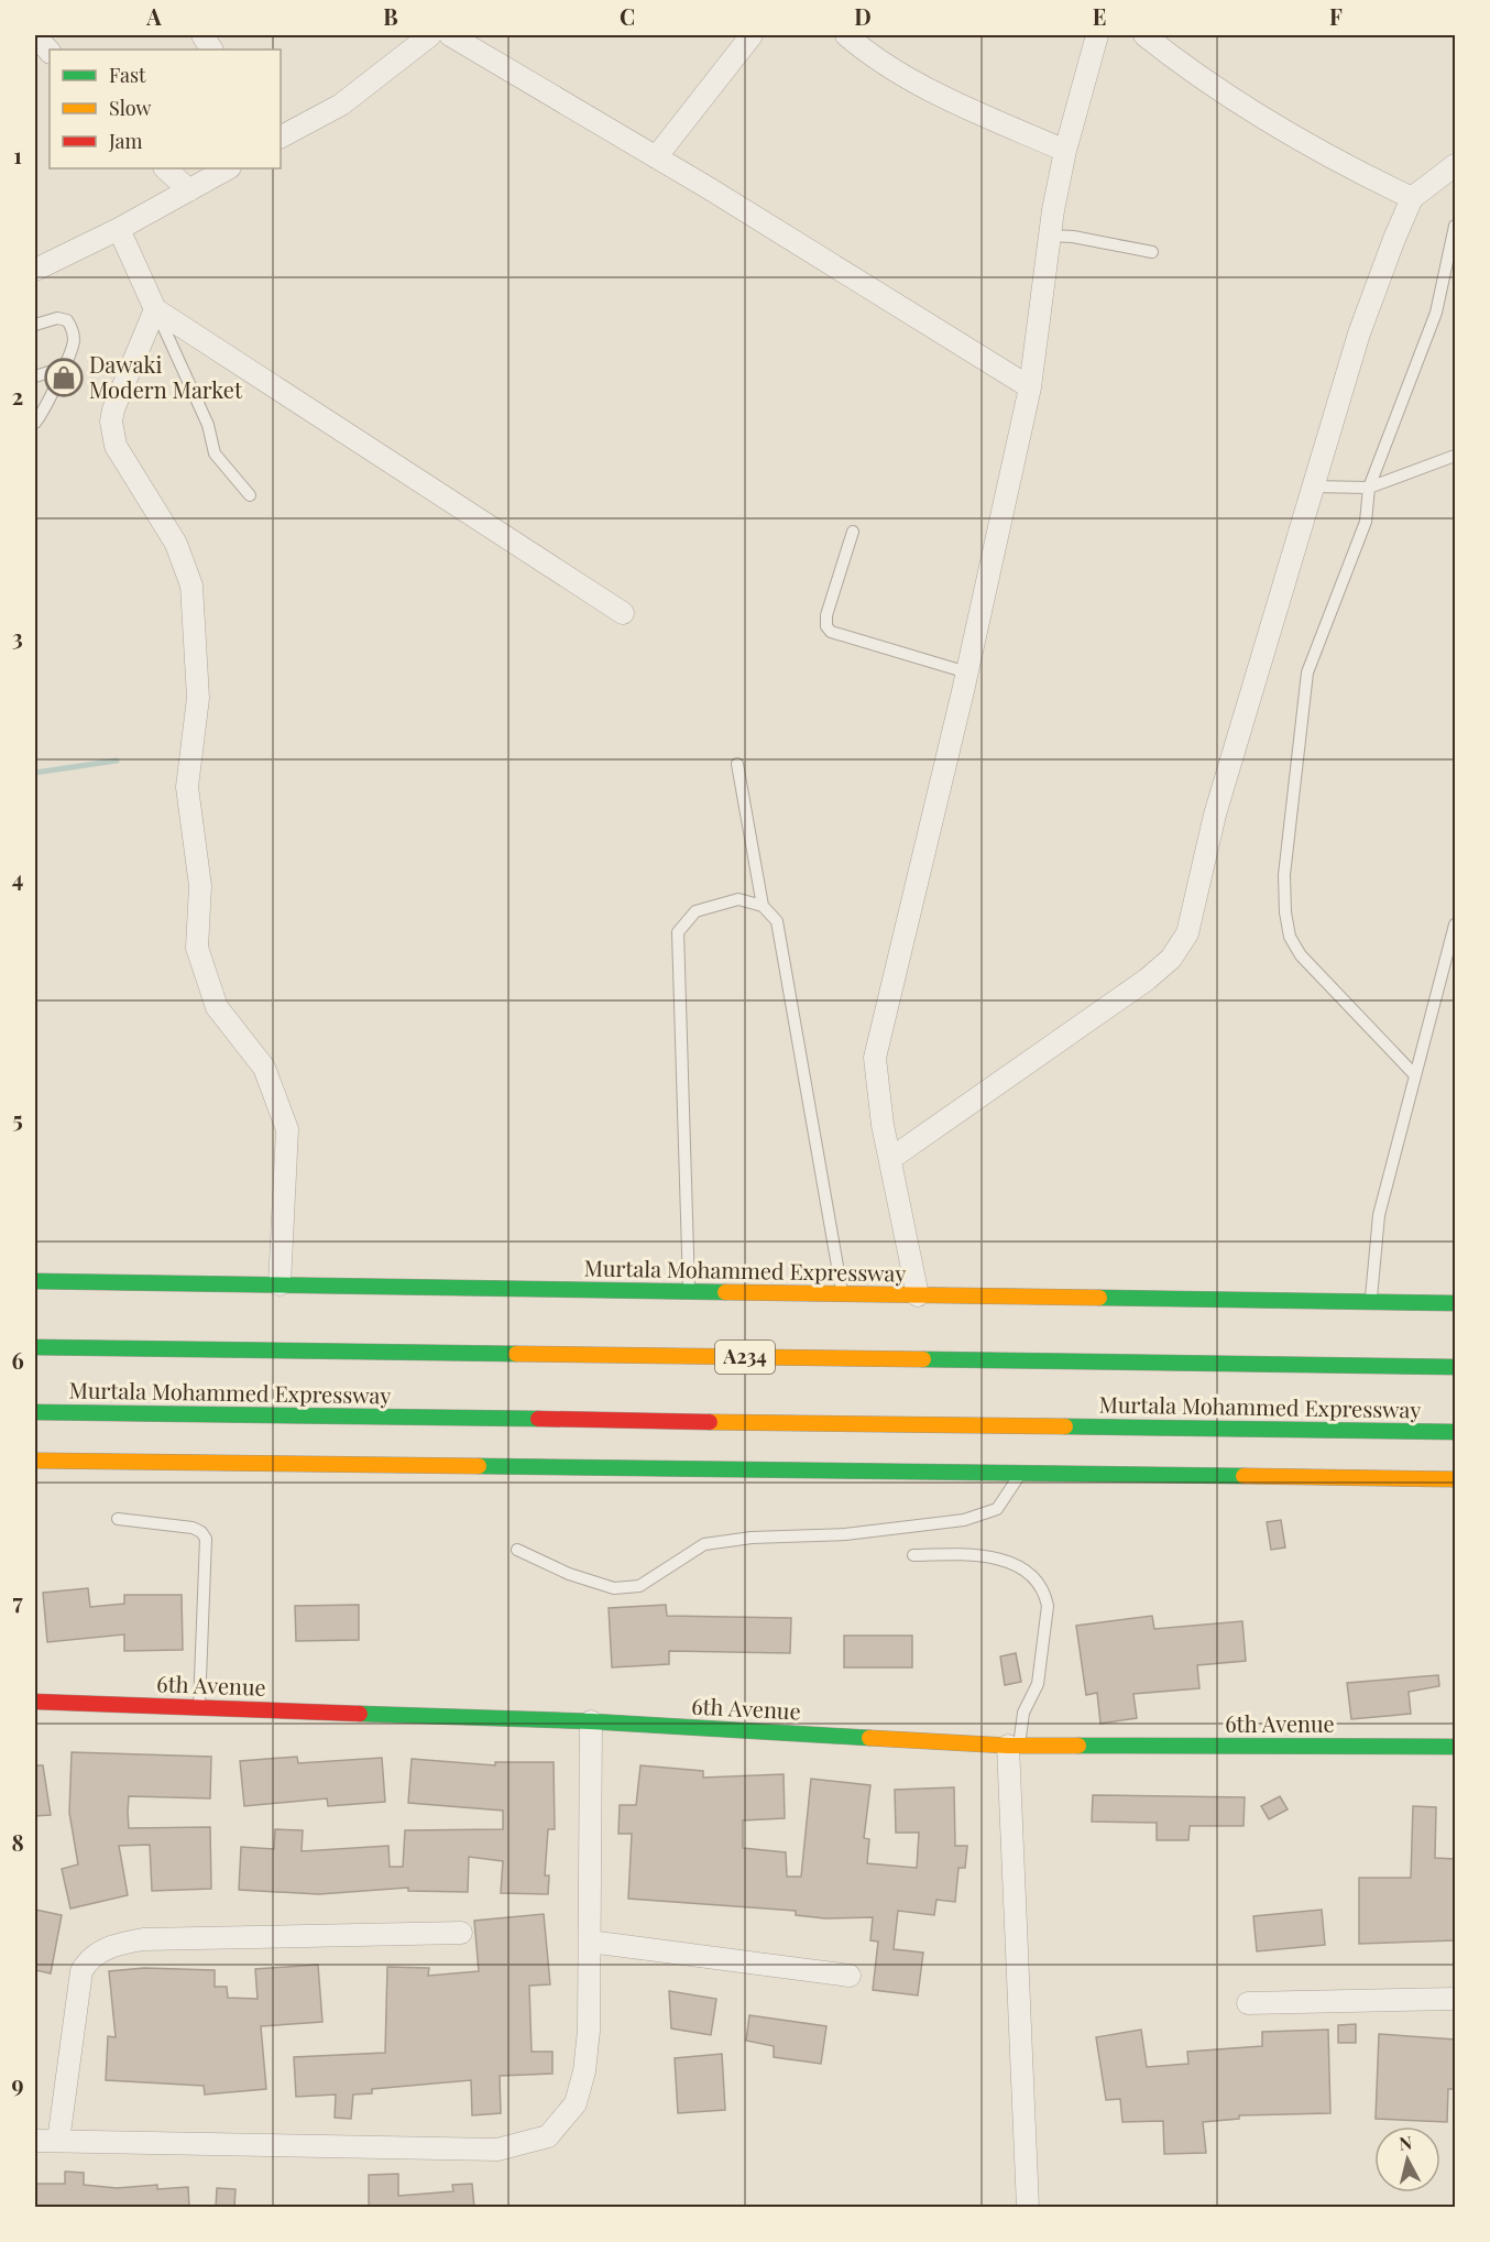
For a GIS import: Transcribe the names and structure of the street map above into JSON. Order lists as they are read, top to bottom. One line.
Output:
{"streets":{"main road":["Murtala Mohammed Expressway","A234","6th Avenue"]},"places":{"shop":["Dawaki Modern Market"]},"legend":["Fast","Slow","Jam"],"north":"top","grid":{"columns":["A","B","C","D","E","F"],"rows":["1","2","3","4","5","6","7","8","9"]}}
